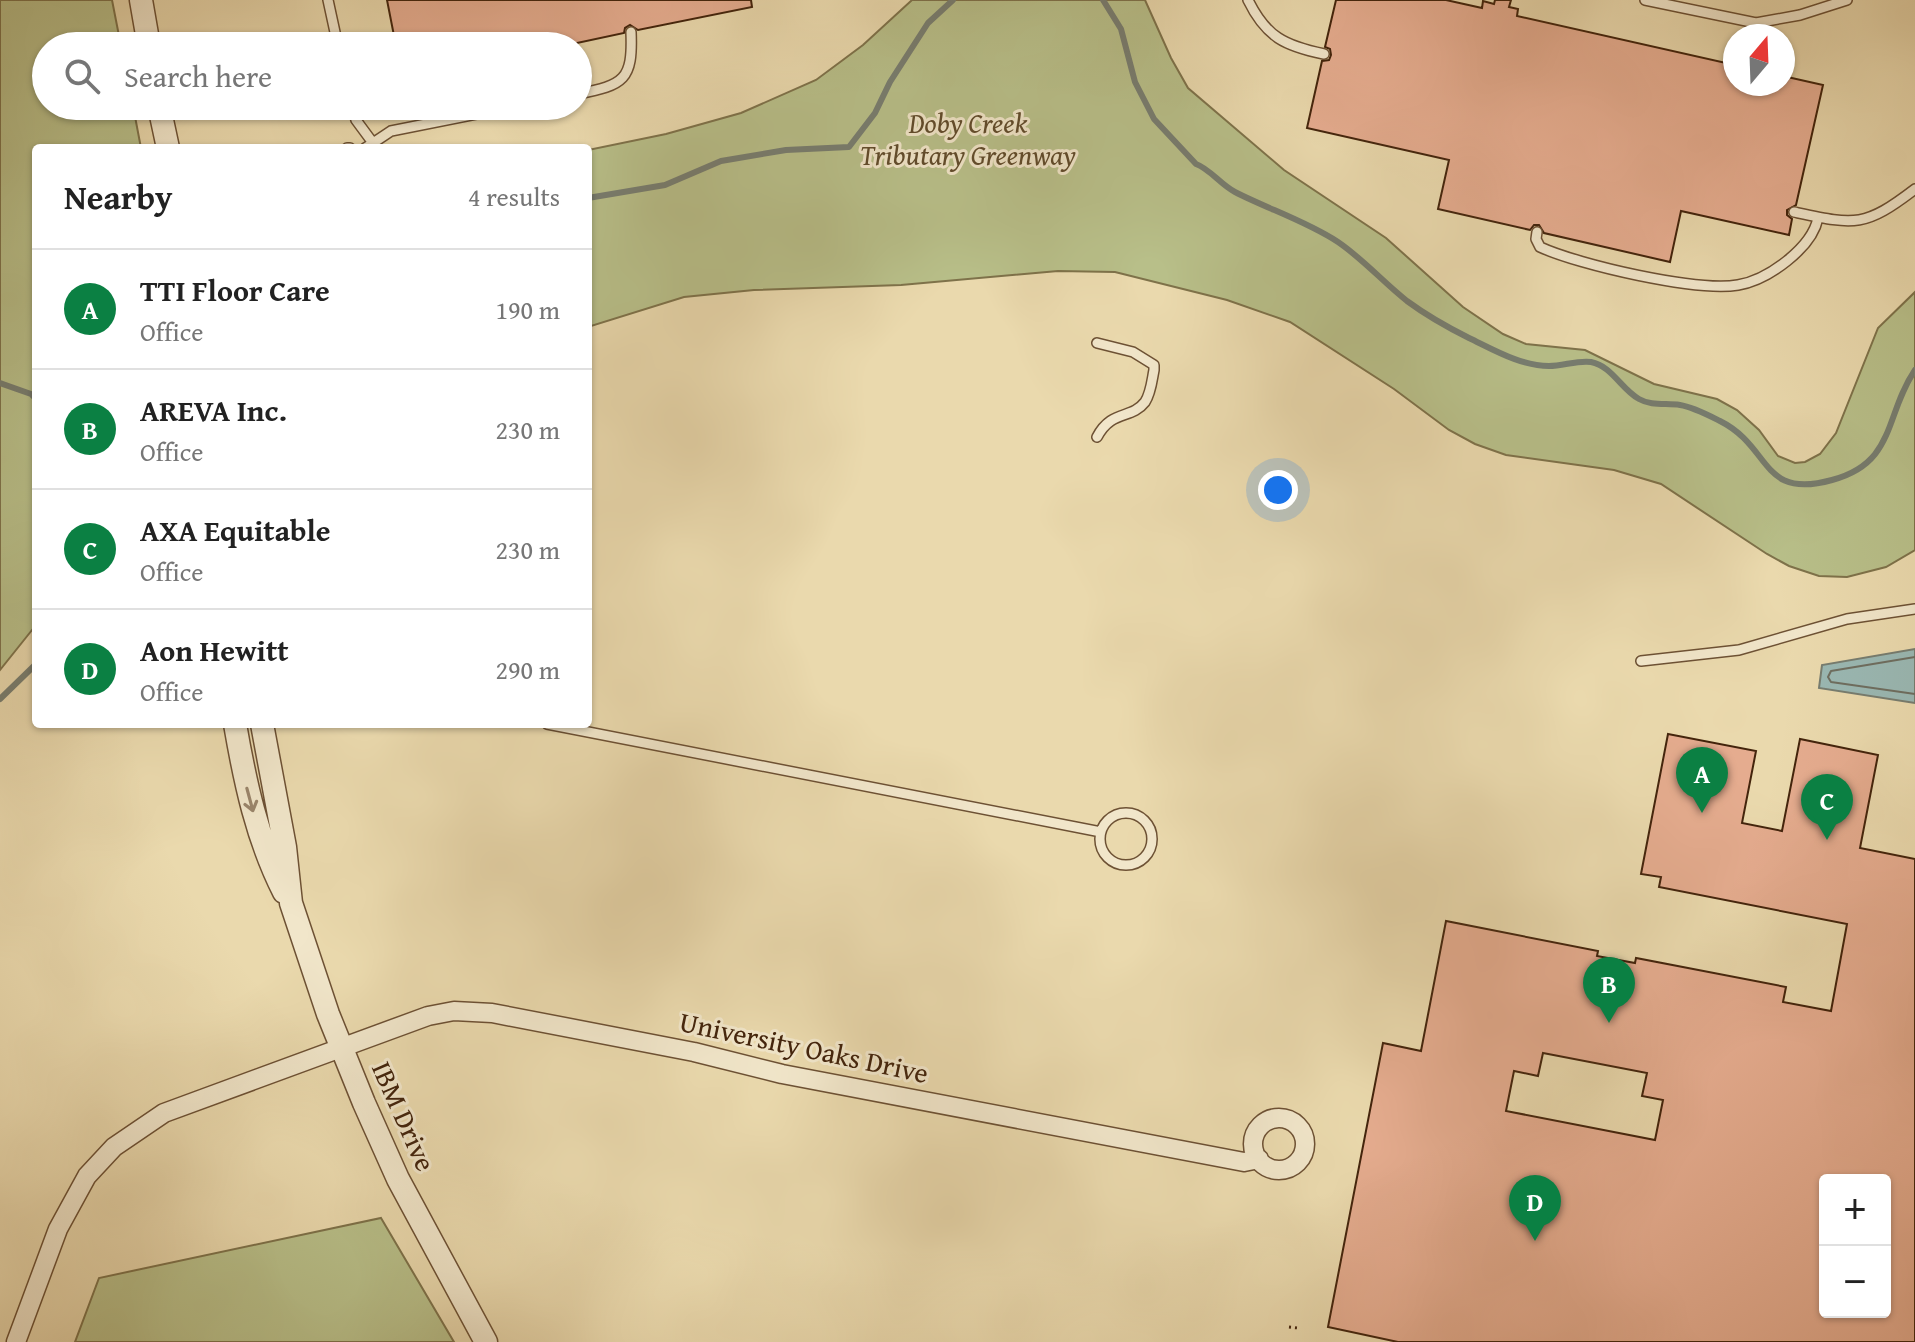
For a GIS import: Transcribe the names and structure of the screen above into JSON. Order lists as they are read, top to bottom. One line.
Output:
{"streets":{"street":["University Oaks Drive","IBM Drive"]},"crossings":[["University Oaks Drive","IBM Drive"]],"parks":["Doby Creek Tributary Greenway"],"north":"top","page":{"search":"Search here","heading":["Nearby","4 results"],"list":[{"mark":"A","name":"TTI Floor Care","note":"Office","value":"190 m"},{"mark":"B","name":"AREVA Inc.","note":"Office","value":"230 m"},{"mark":"C","name":"AXA Equitable","note":"Office","value":"230 m"},{"mark":"D","name":"Aon Hewitt","note":"Office","value":"290 m"}],"pins":["A","C","B","D"],"map_buttons":["+","−"]}}
